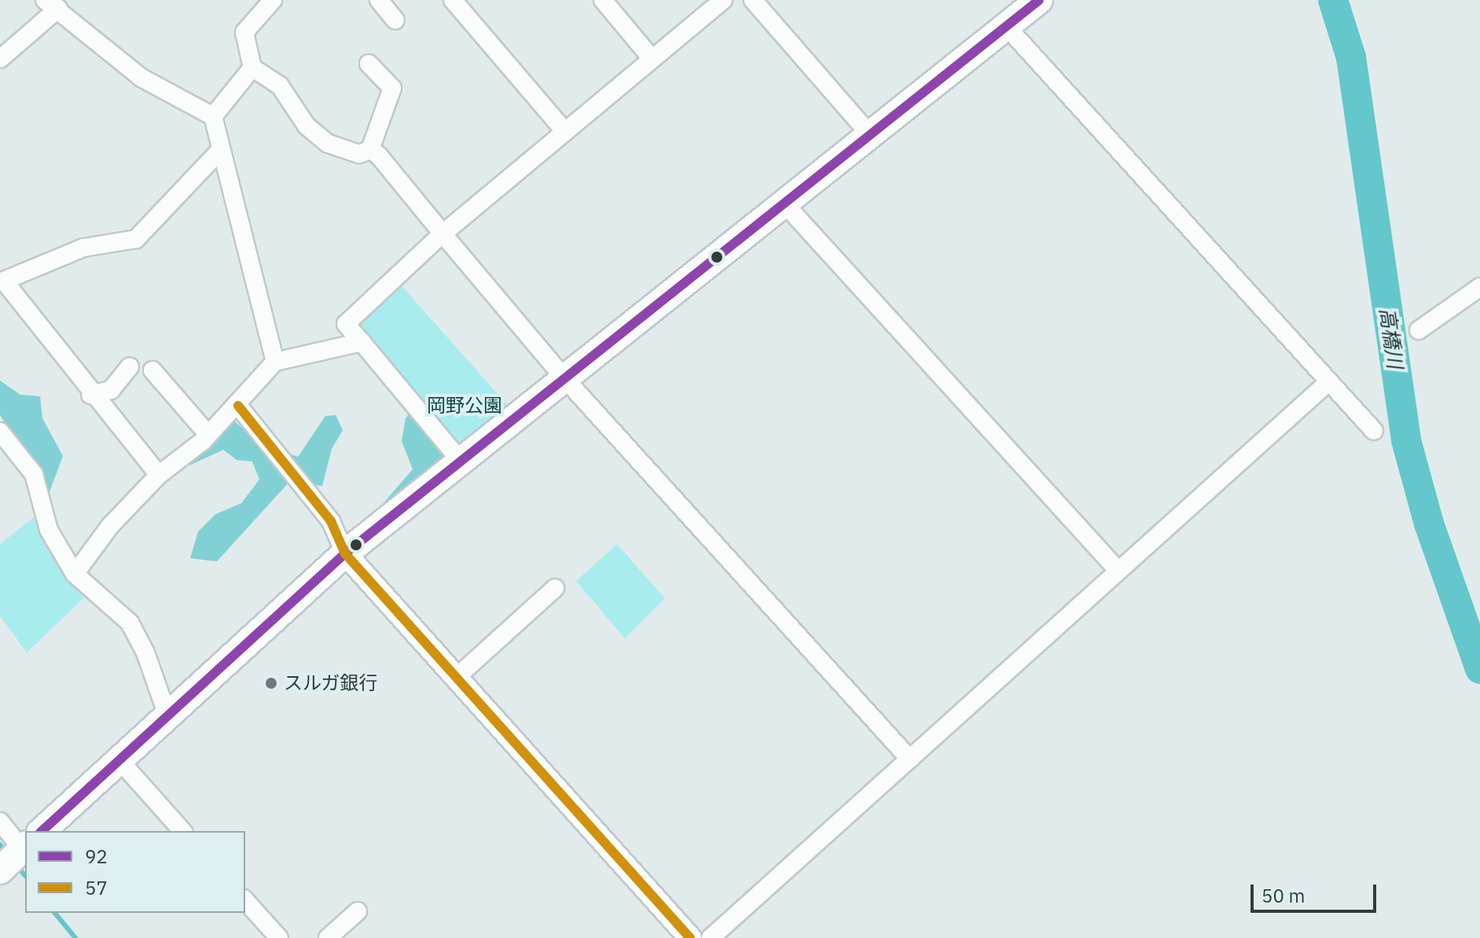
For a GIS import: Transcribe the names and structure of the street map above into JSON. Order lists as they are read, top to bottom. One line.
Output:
{"water":["高橋川"],"parks":["岡野公園"],"places":["スルガ銀行"],"lines":["transit line 92","transit line 57"],"legend":["92","57"],"scale_bar":"50 m"}
